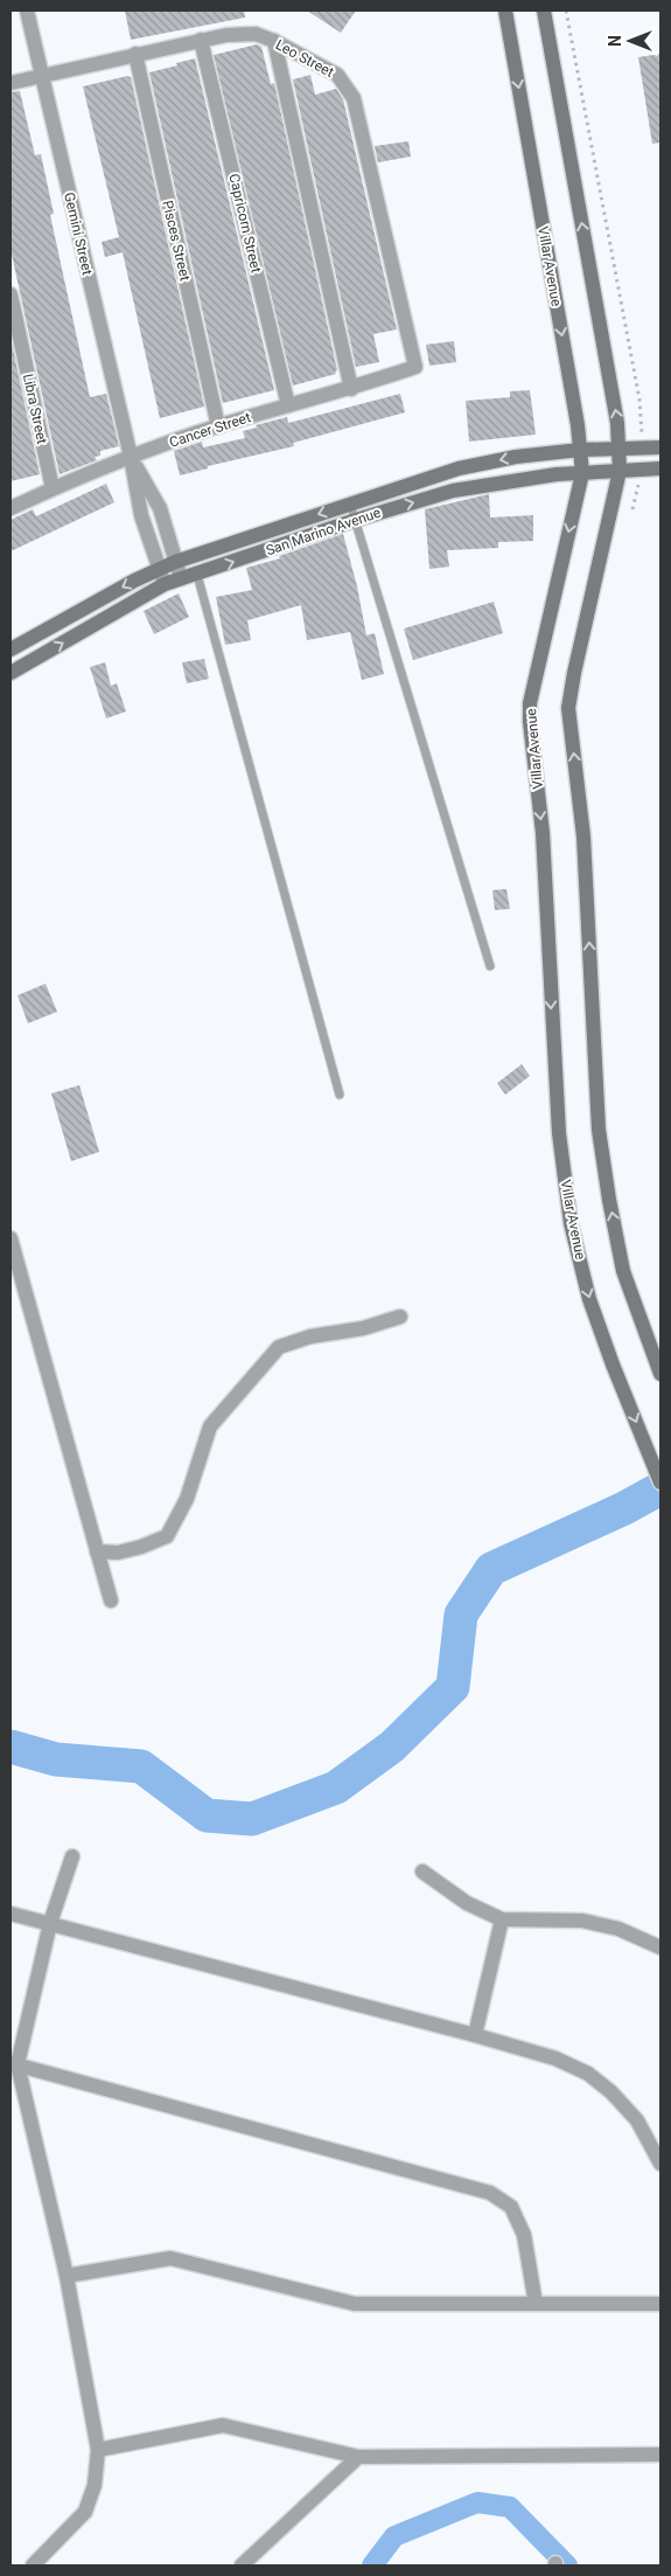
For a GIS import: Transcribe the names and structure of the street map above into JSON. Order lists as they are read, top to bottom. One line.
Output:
{"streets":{"main road":["Villar Avenue","San Marino Avenue"],"street":["Leo Street","Capricorn Street","Gemini Street","Pisces Street","Libra Street","Cancer Street"]},"crossings":[["Leo Street","Capricorn Street"],["Leo Street","Gemini Street"],["Leo Street","Pisces Street"],["Leo Street","Cancer Street"],["Capricorn Street","Cancer Street"],["Gemini Street","Cancer Street"],["Gemini Street","San Marino Avenue"],["Pisces Street","Cancer Street"],["Villar Avenue","San Marino Avenue"],["Libra Street","Cancer Street"]],"north":"left"}
